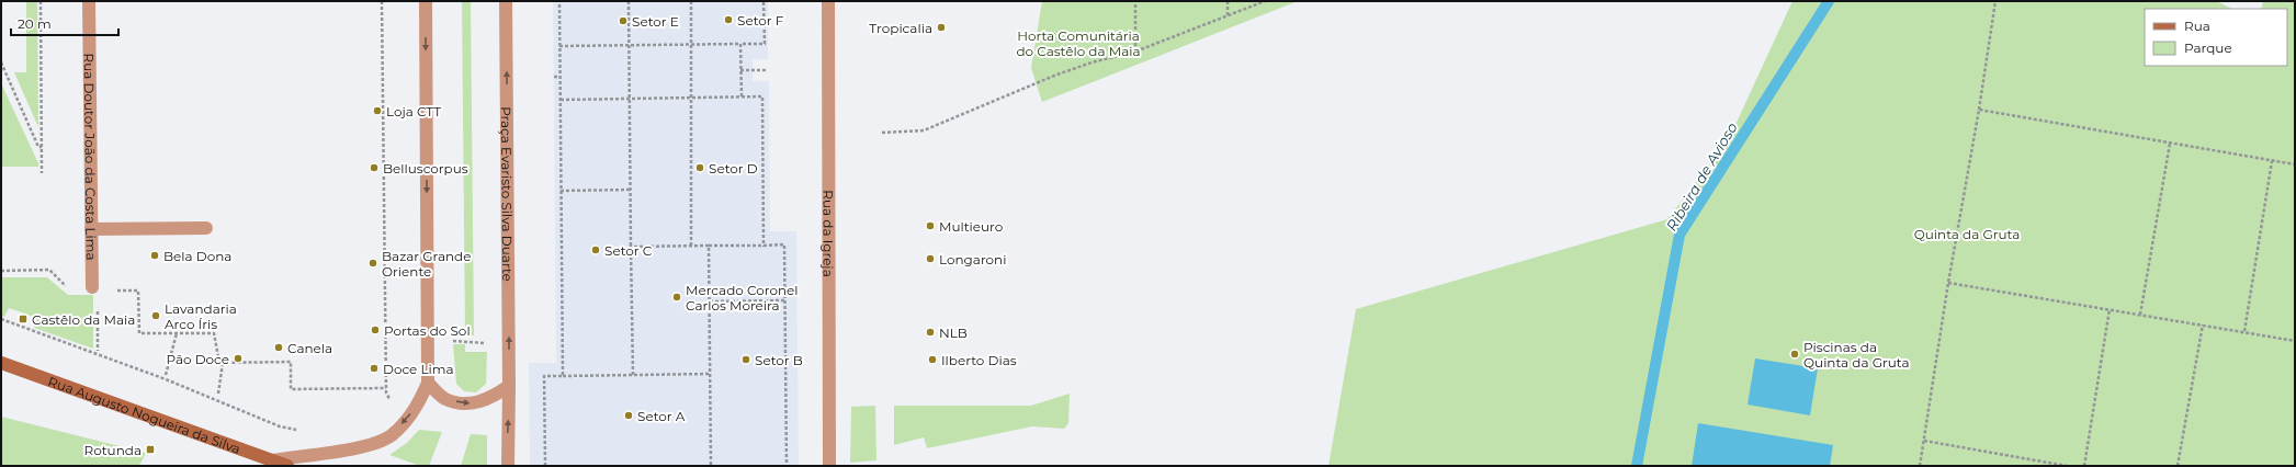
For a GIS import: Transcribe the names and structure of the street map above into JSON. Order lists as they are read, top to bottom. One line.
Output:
{"streets":{"main road":["Rua Augusto Nogueira da Silva"],"street":["Rua Doutor João da Costa Lima","Praça Evaristo Silva Duarte","Rua da Igreja"]},"water":["Ribeira de Avioso"],"parks":["Horta Comunitária do Castêlo da Maia","Quinta da Gruta"],"places":{"other":["Setor F","Setor E","Tropicalia","Loja CTT","Belluscorpus","Setor D","Multieuro","Setor C","Bela Dona","Longaroni","Bazar Grande Oriente","Mercado Coronel Carlos Moreira","Lavandaria Arco Íris","Portas do Sol","NLB","Canela","Piscinas da Quinta da Gruta","Pão Doce","Setor B","Ilberto Dias","Doce Lima","Setor A"],"transit":["Castêlo da Maia","Rotunda"]},"legend":["Rua","Parque"],"scale_bar":"20 m"}
